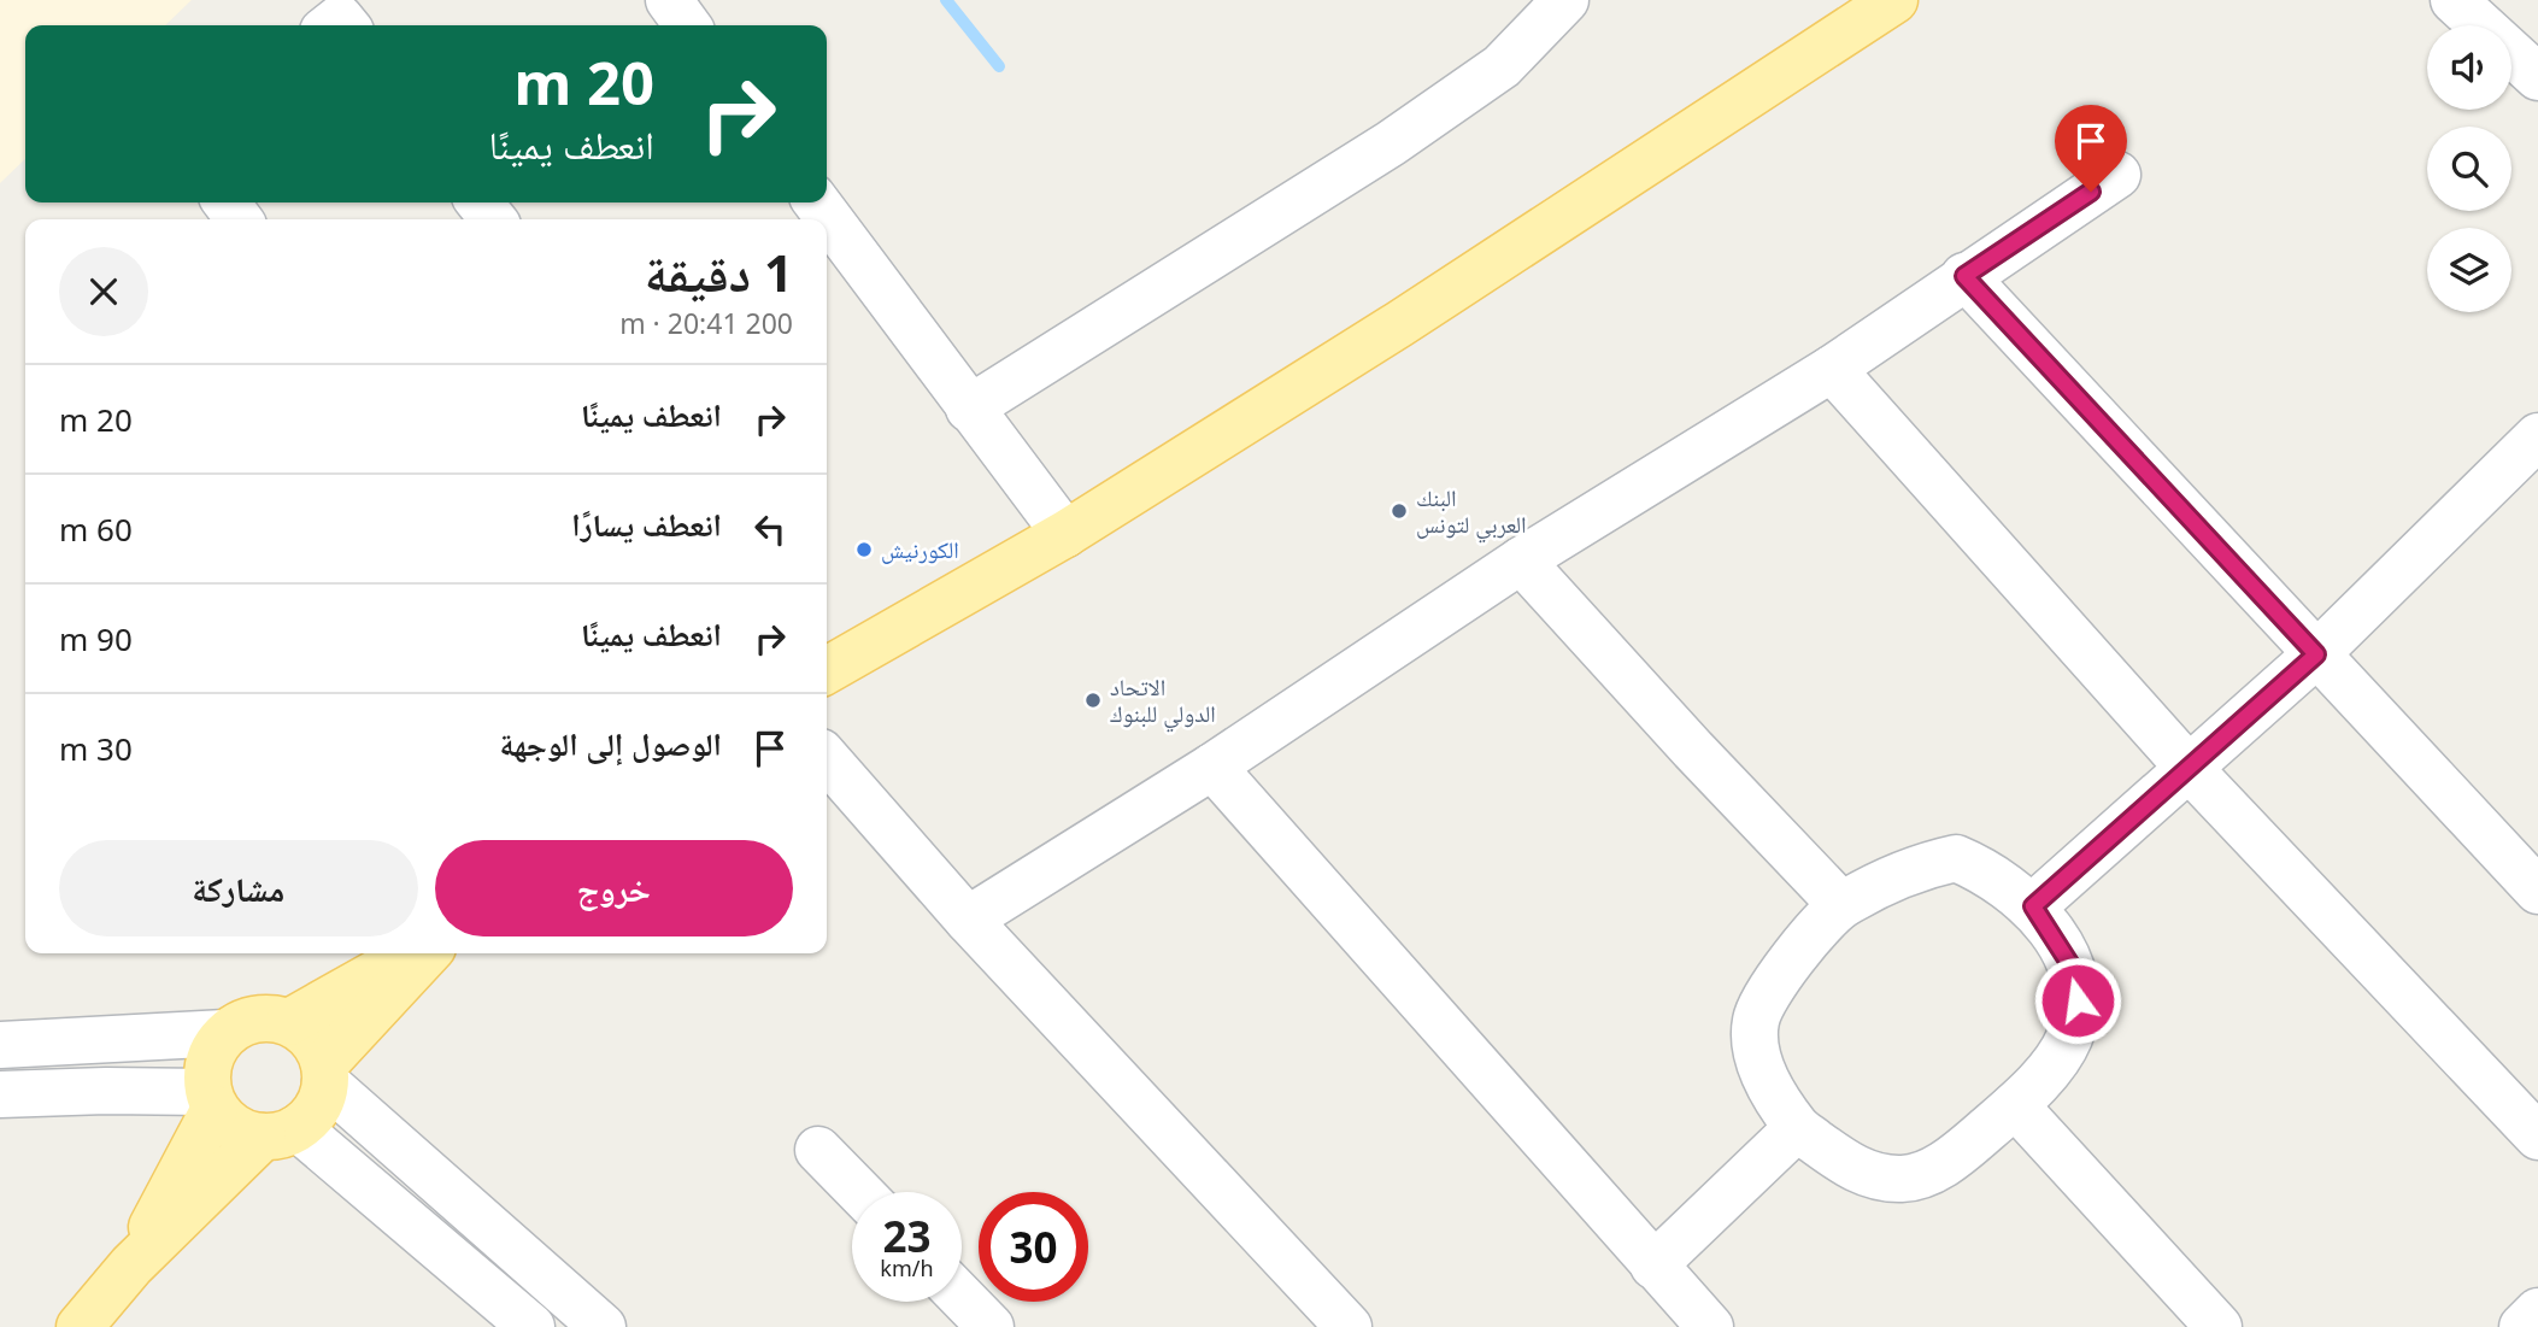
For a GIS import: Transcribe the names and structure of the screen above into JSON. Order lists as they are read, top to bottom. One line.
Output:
{"places":["البنك العربي لتونس","الكورنيش","الاتحاد الدولي للبنوك"],"page":{"turn":["20 m","انعطف يمينًا"],"heading":["1 دقيقة","200 m · 20:41"],"list":[{"name":"انعطف يمينًا","value":"20 m"},{"name":"انعطف يسارًا","value":"60 m"},{"name":"انعطف يمينًا","value":"90 m"},{"name":"الوصول إلى الوجهة","value":"30 m"}],"buttons":["خروج","مشاركة"],"speed":"23 km/h","limit":"30"}}
